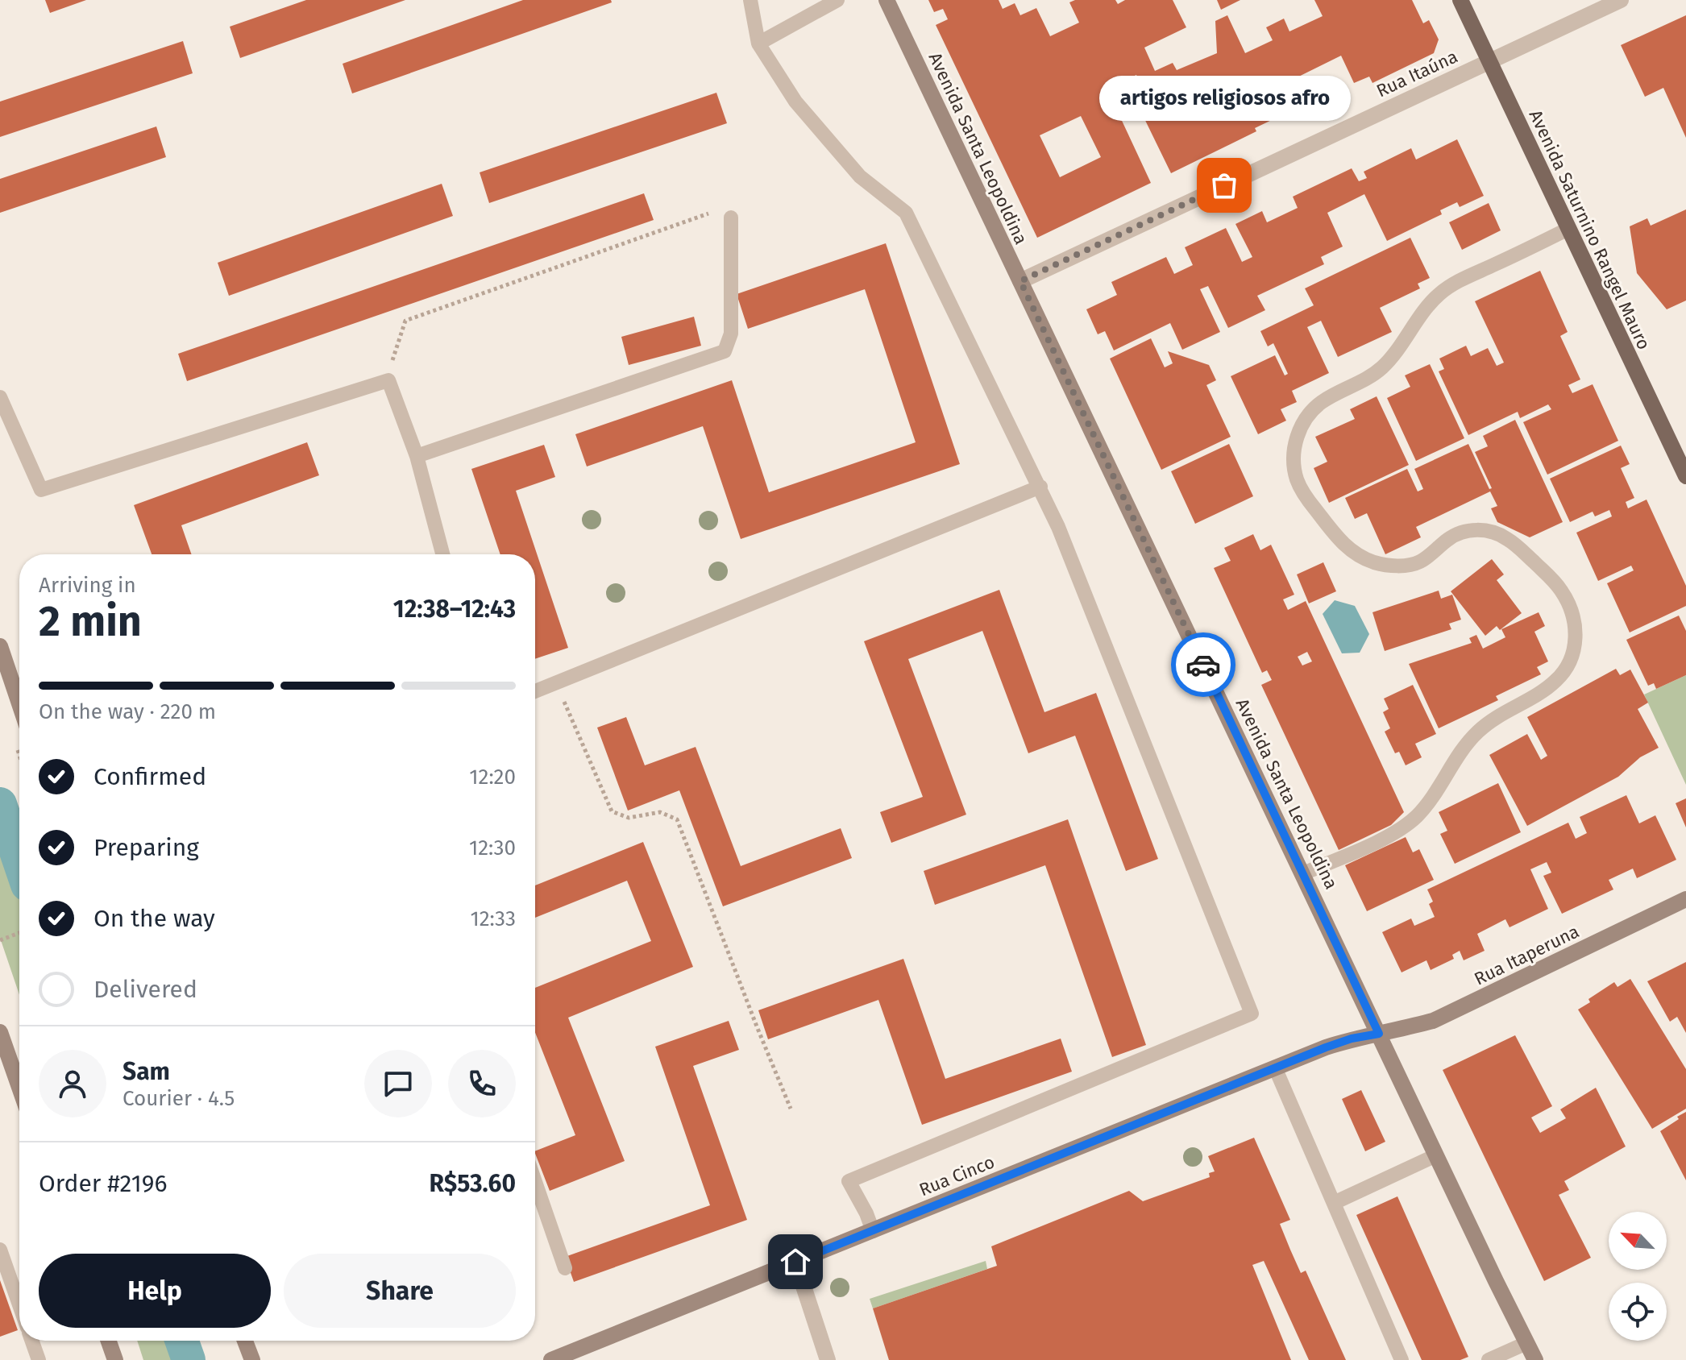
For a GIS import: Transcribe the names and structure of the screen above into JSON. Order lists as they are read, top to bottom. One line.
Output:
{"streets":{"main road":["Avenida Saturnino Rangel Mauro"],"street":["Rua Itaúna","Avenida Santa Leopoldina","Rua Itaperuna","Rua Cinco"]},"crossings":[["Rua Itaúna","Avenida Santa Leopoldina"],["Rua Itaúna","Avenida Saturnino Rangel Mauro"],["Avenida Santa Leopoldina","Rua Itaperuna"],["Avenida Santa Leopoldina","Rua Cinco"],["Rua Itaperuna","Rua Cinco"]],"places":["artigos religiosos afro"],"north":"top left","page":{"bubble":"artigos religiosos afro","heading":["2 min","Arriving in","12:38–12:43"],"panel":["Sam","Courier · 4.5","Order #2196","R$53.60"],"bar":"On the way · 220 m","list":[["Confirmed","12:20"],["Preparing","12:30"],["On the way","12:33"],"Delivered"],"buttons":["Help","Share"]}}
